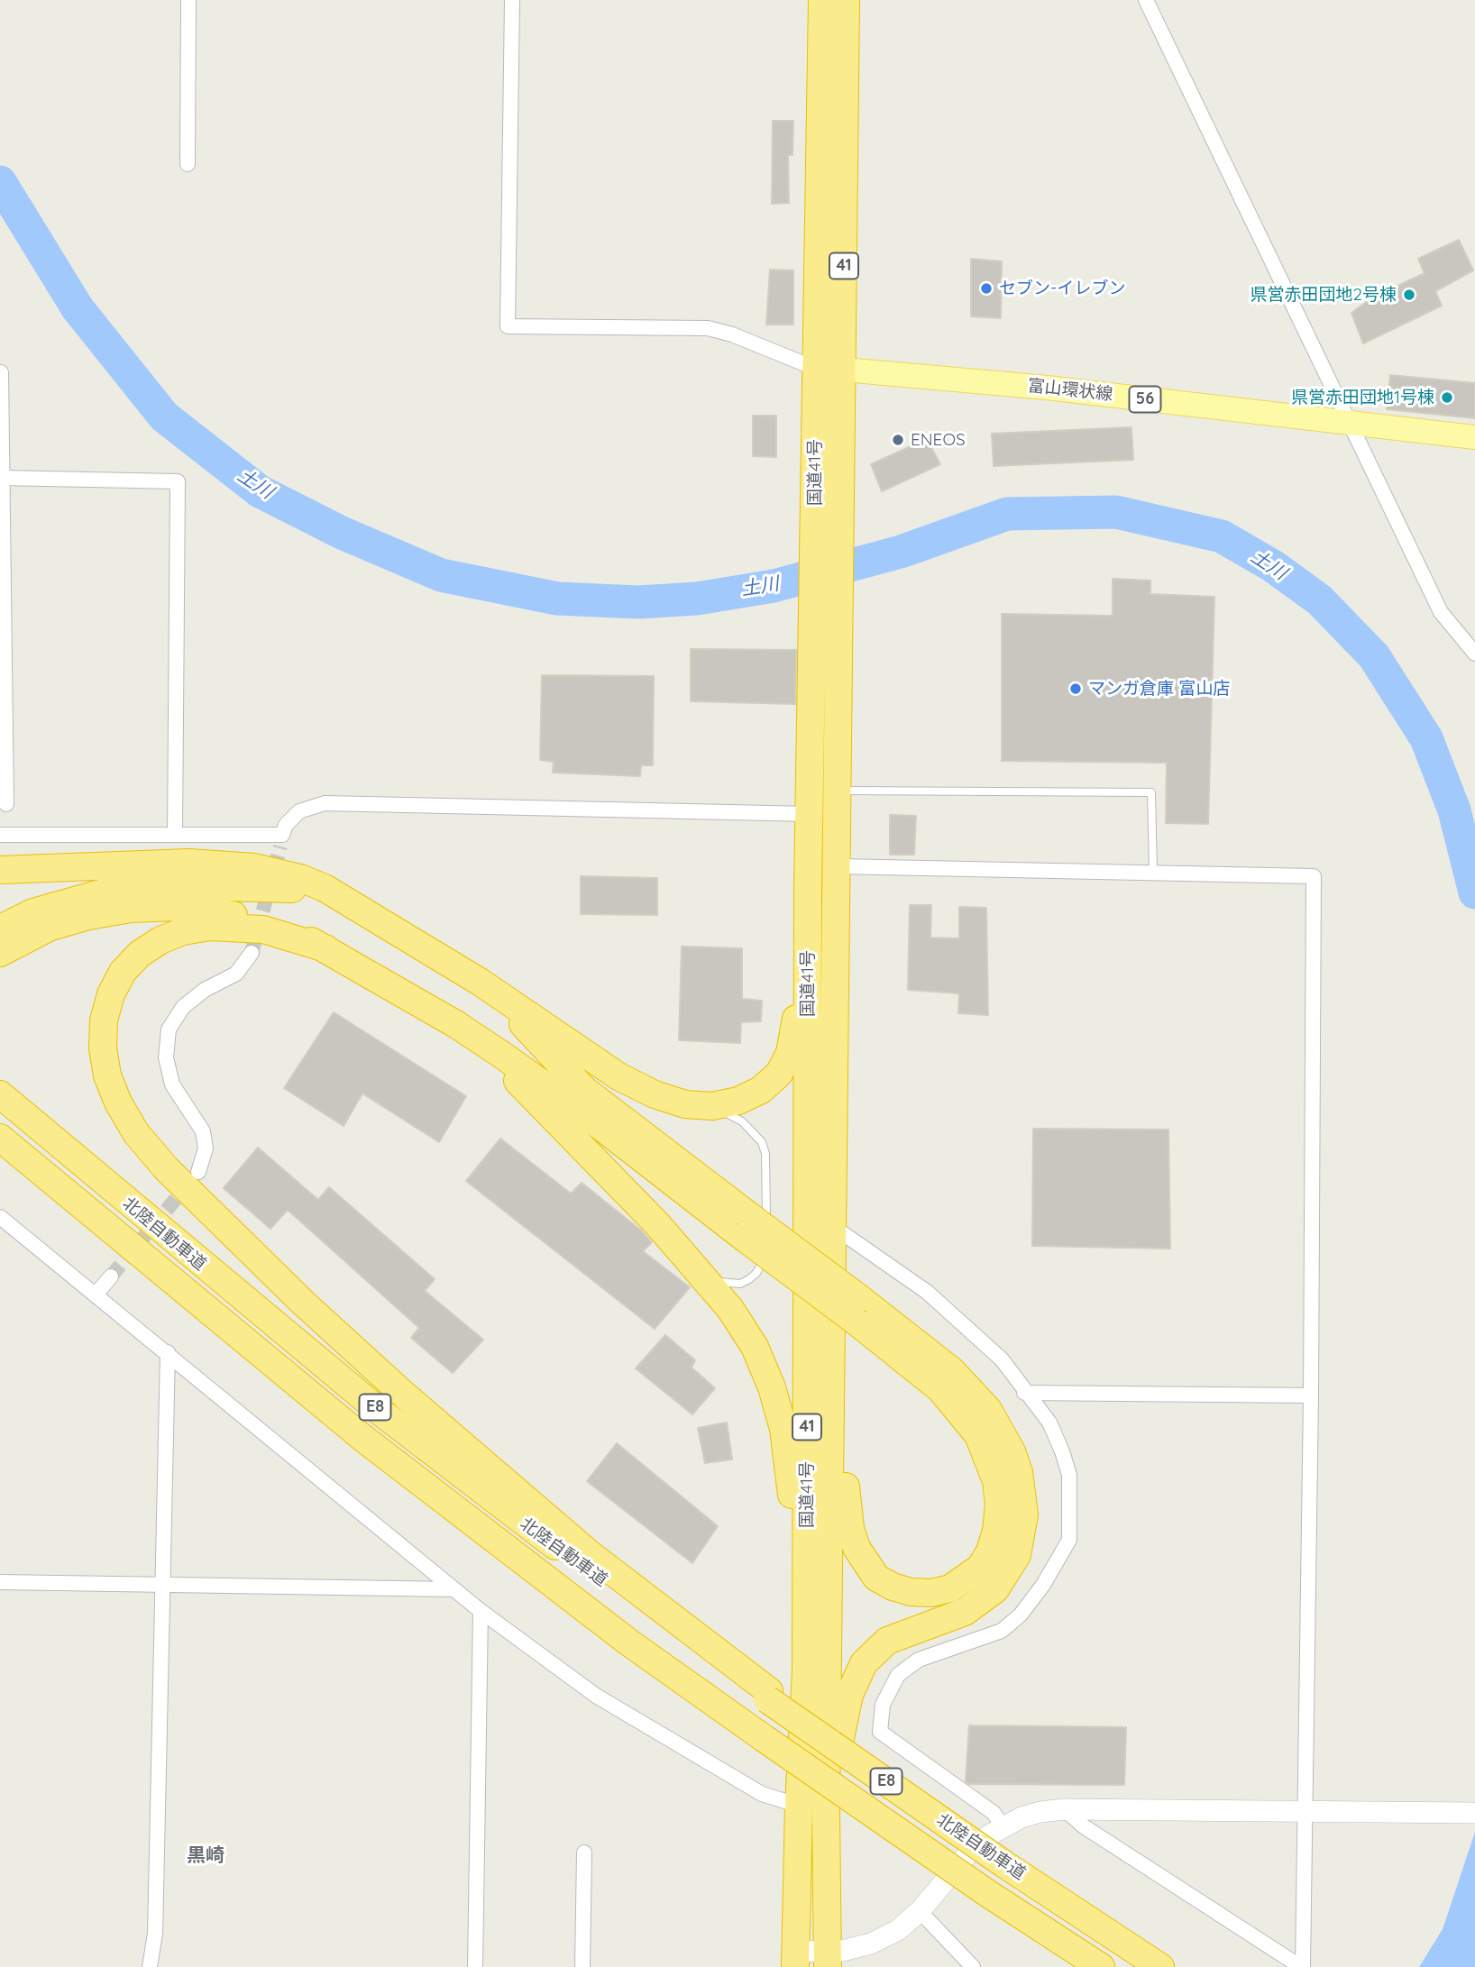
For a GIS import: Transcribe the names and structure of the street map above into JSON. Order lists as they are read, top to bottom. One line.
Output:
{"streets":{"highway":["41","国道41号","北陸自動車道","E8"],"main road":["富山環状線","56"]},"crossings":[["富山環状線","国道41号"]],"districts":["黒崎"],"water":["土川"],"places":["セブン-イレブン","県営赤田団地2号棟","県営赤田団地1号棟","ENEOS","マンガ倉庫 富山店"]}
